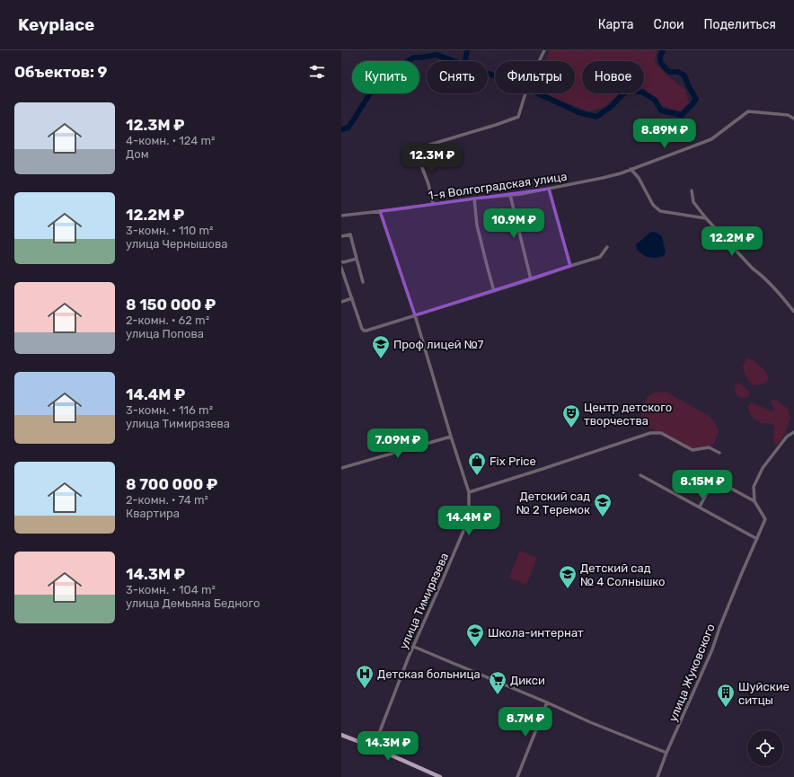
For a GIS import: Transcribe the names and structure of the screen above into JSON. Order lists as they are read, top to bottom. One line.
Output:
{"streets":{"street":["1-я Волгоградская улица","улица Тимирязева","улица Жуковского"]},"crossings":[["1-я Волгоградская улица","улица Тимирязева"]],"places":{"school or university":["Проф лицей №7","Детский сад № 2 Теремок","Детский сад № 4 Солнышко","Школа-интернат"],"theatre":["Центр детского творчества"],"shop":["Fix Price"],"hospital":["Детская больница"],"supermarket":["Дикси"],"building":["Шуйские ситцы"]},"page":{"header":"Keyplace","nav":["Карта","Слои","Поделиться"],"heading":"Объектов: 9","chip":["Купить","Снять","Фильтры","Новое"],"list":[{"name":"12.3M ₽","note":"4-комн. · 124 m² · Дом"},{"name":"12.2M ₽","note":"3-комн. · 110 m² · улица Чернышова"},{"name":"8 150 000 ₽","note":"2-комн. · 62 m² · улица Попова"},{"name":"14.4M ₽","note":"3-комн. · 116 m² · улица Тимирязева"},{"name":"8 700 000 ₽","note":"2-комн. · 74 m² · Квартира"},{"name":"14.3M ₽","note":"3-комн. · 104 m² · улица Демьяна Бедного"}],"price":["8.89M ₽","12.3M ₽","10.9M ₽","12.2M ₽","7.09M ₽","8.15M ₽","14.4M ₽","8.7M ₽","14.3M ₽"]}}
